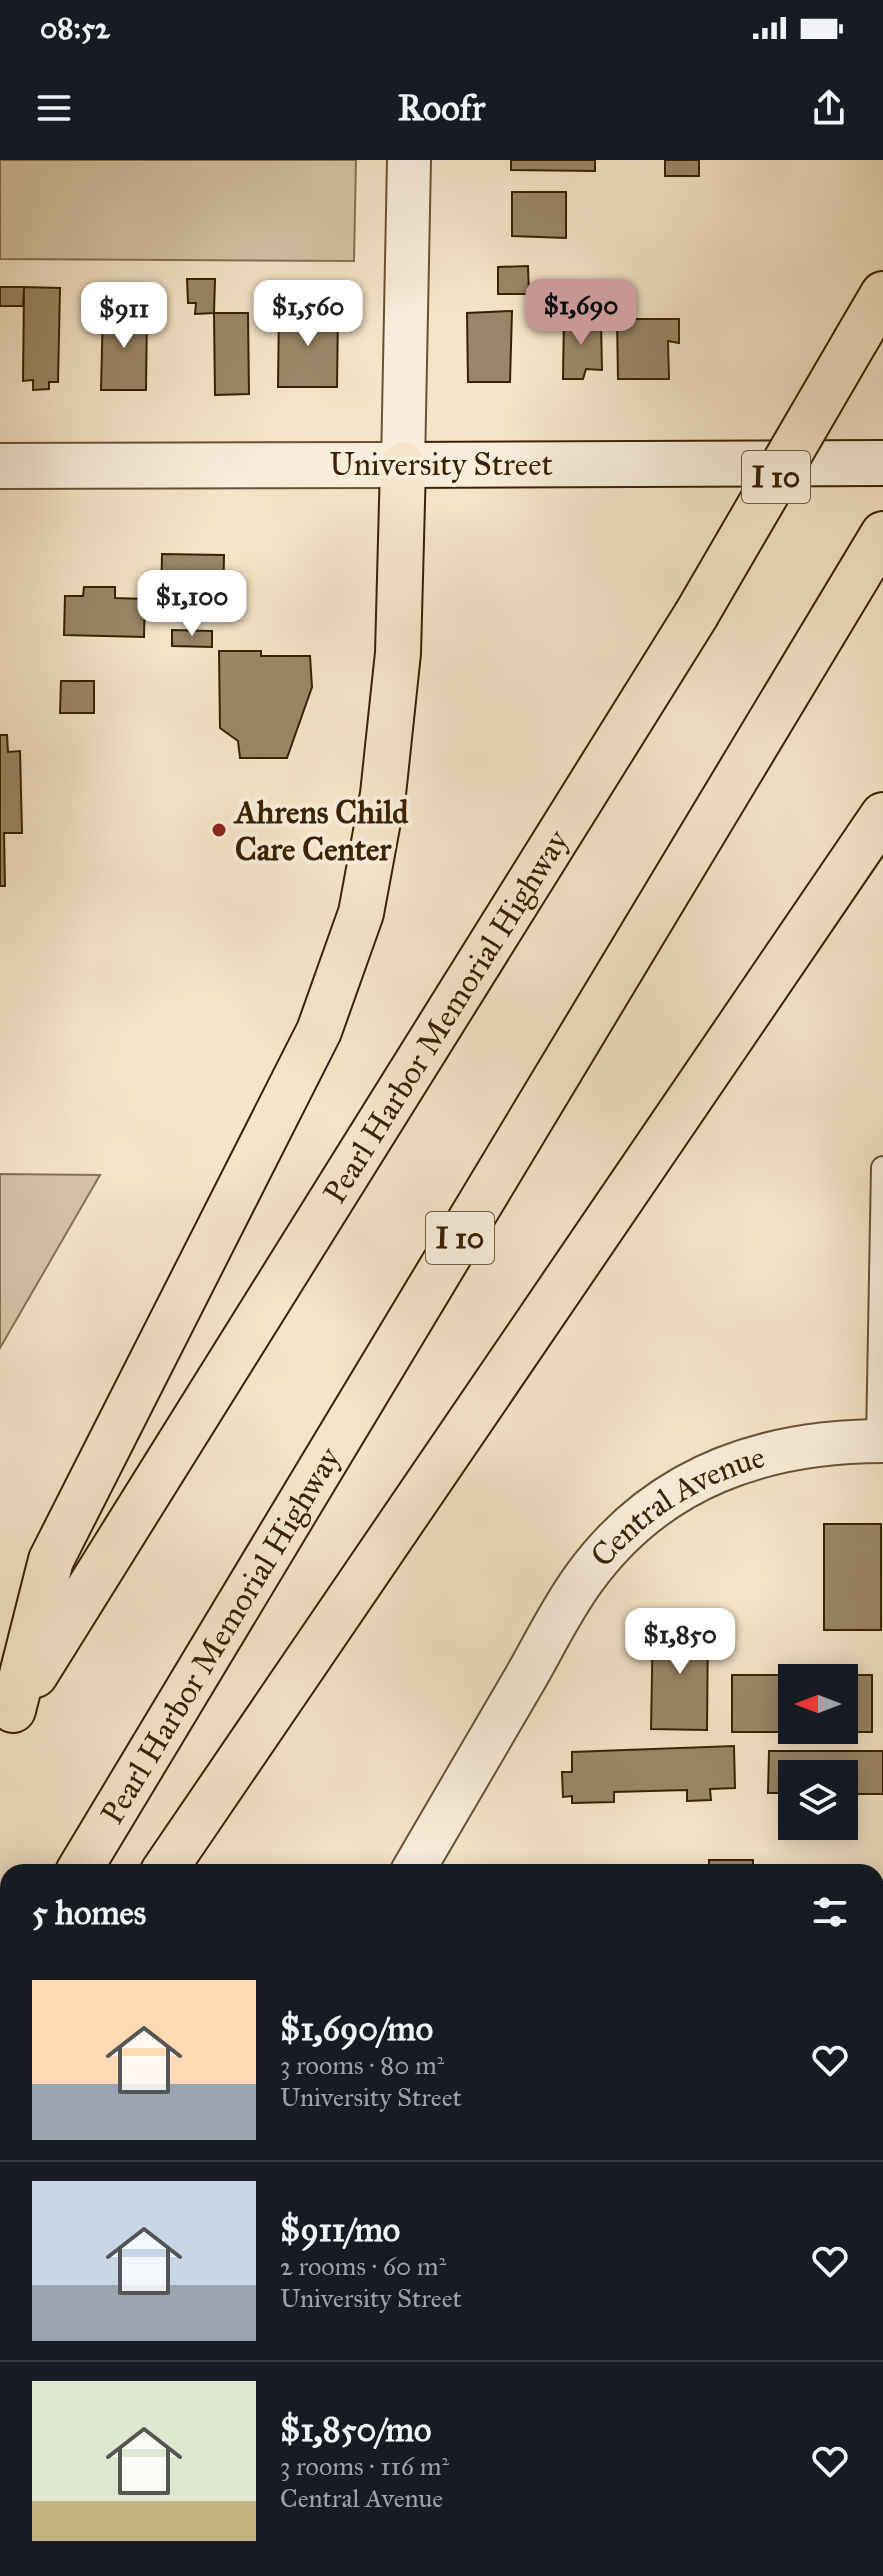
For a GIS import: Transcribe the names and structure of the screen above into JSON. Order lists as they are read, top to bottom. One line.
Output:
{"streets":{"highway":["I 10","Pearl Harbor Memorial Highway"],"main road":["University Street"],"street":["Central Avenue"]},"places":["Ahrens Child Care Center"],"north":"left","page":{"status":"08:52","header":"Roofr","price":["$1,690","$1,560","$911","$1,100","$1,850"],"heading":"5 homes","list":[{"name":"$1,690/mo","note":"3 rooms · 80 m² · University Street"},{"name":"$911/mo","note":"2 rooms · 60 m² · University Street"},{"name":"$1,850/mo","note":"3 rooms · 116 m² · Central Avenue"}]}}
